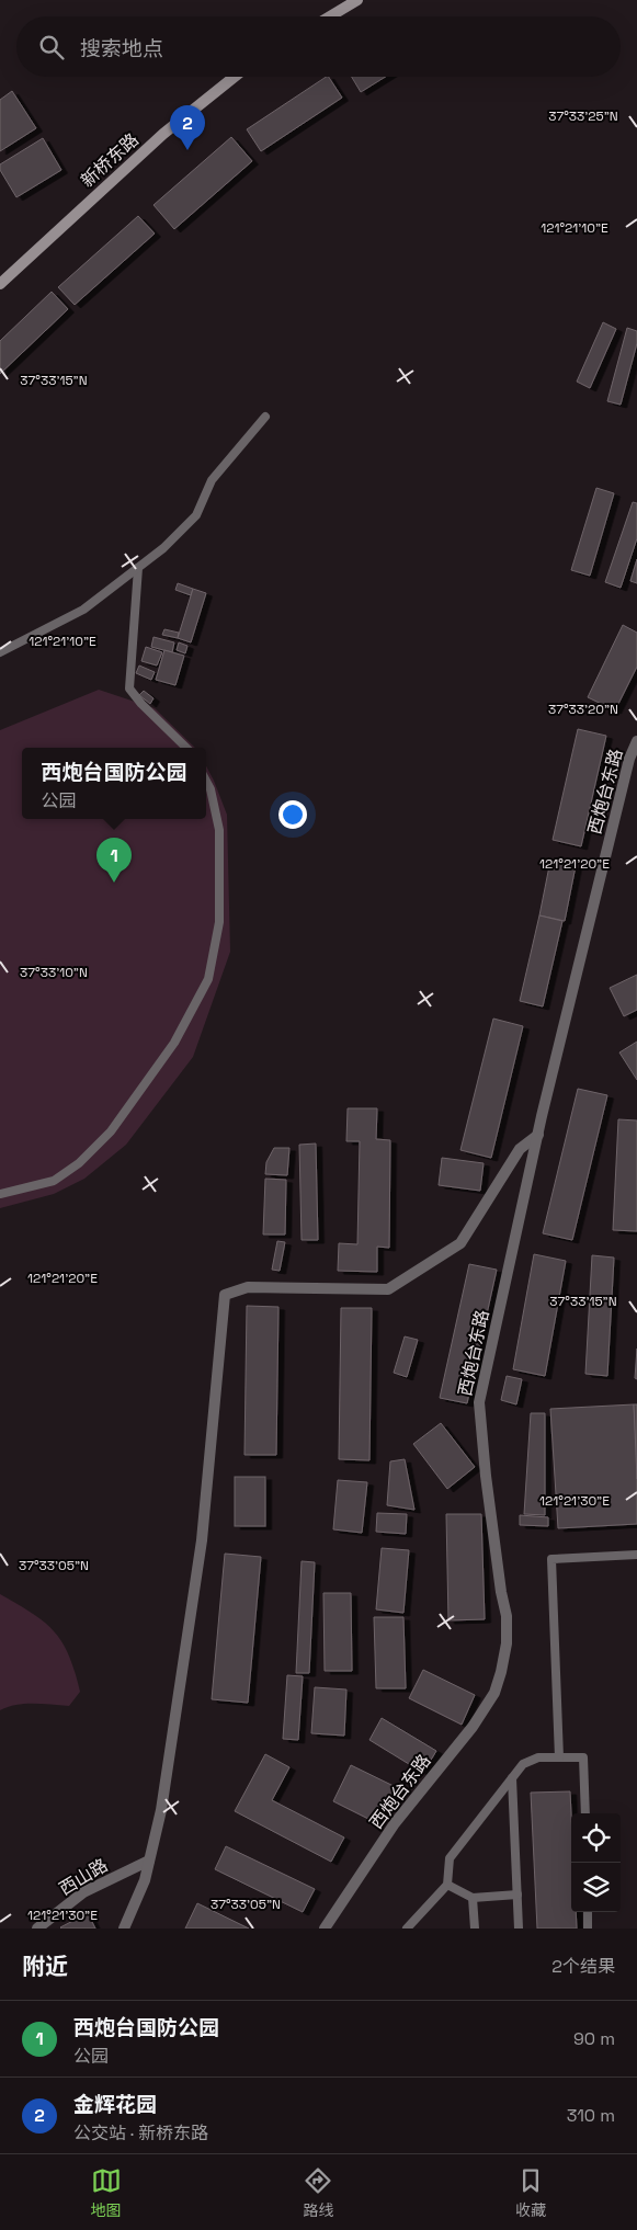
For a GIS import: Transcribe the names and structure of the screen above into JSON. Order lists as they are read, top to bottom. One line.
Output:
{"streets":{"street":["新桥东路","西炮台东路","西山路"]},"page":{"search":"搜索地点","pins":["2","1"],"popup":["西炮台国防公园","公园"],"heading":["附近","2个结果"],"list":[{"mark":"1","name":"西炮台国防公园","note":"公园","value":"90 m"},{"mark":"2","name":"金辉花园","note":"公交站 · 新桥东路","value":"310 m"}],"nav":["地图","路线","收藏"]},"coordinates":["37°33'25\"N","121°21'10\"E","37°33'15\"N","37°33'20\"N","121°21'20\"E","37°33'10\"N","121°21'30\"E","37°33'05\"N"]}
